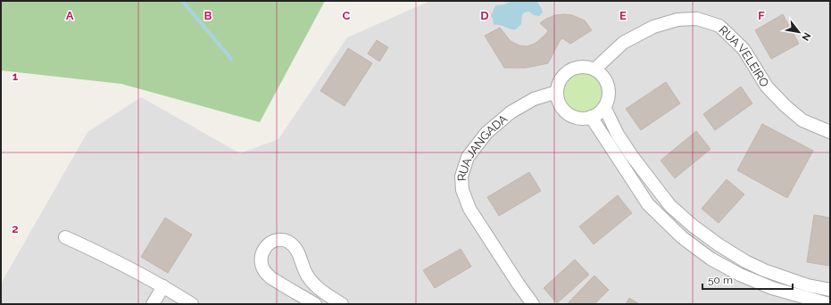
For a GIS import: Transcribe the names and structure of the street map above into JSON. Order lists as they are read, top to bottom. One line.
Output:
{"streets":{"street":["RUA VELEIRO","RUA JANGADA"]},"crossings":[["RUA VELEIRO","RUA JANGADA"]],"scale_bar":"50 m","north":"bottom right","grid":{"columns":["A","B","C","D","E","F"],"rows":["1","2"]}}
